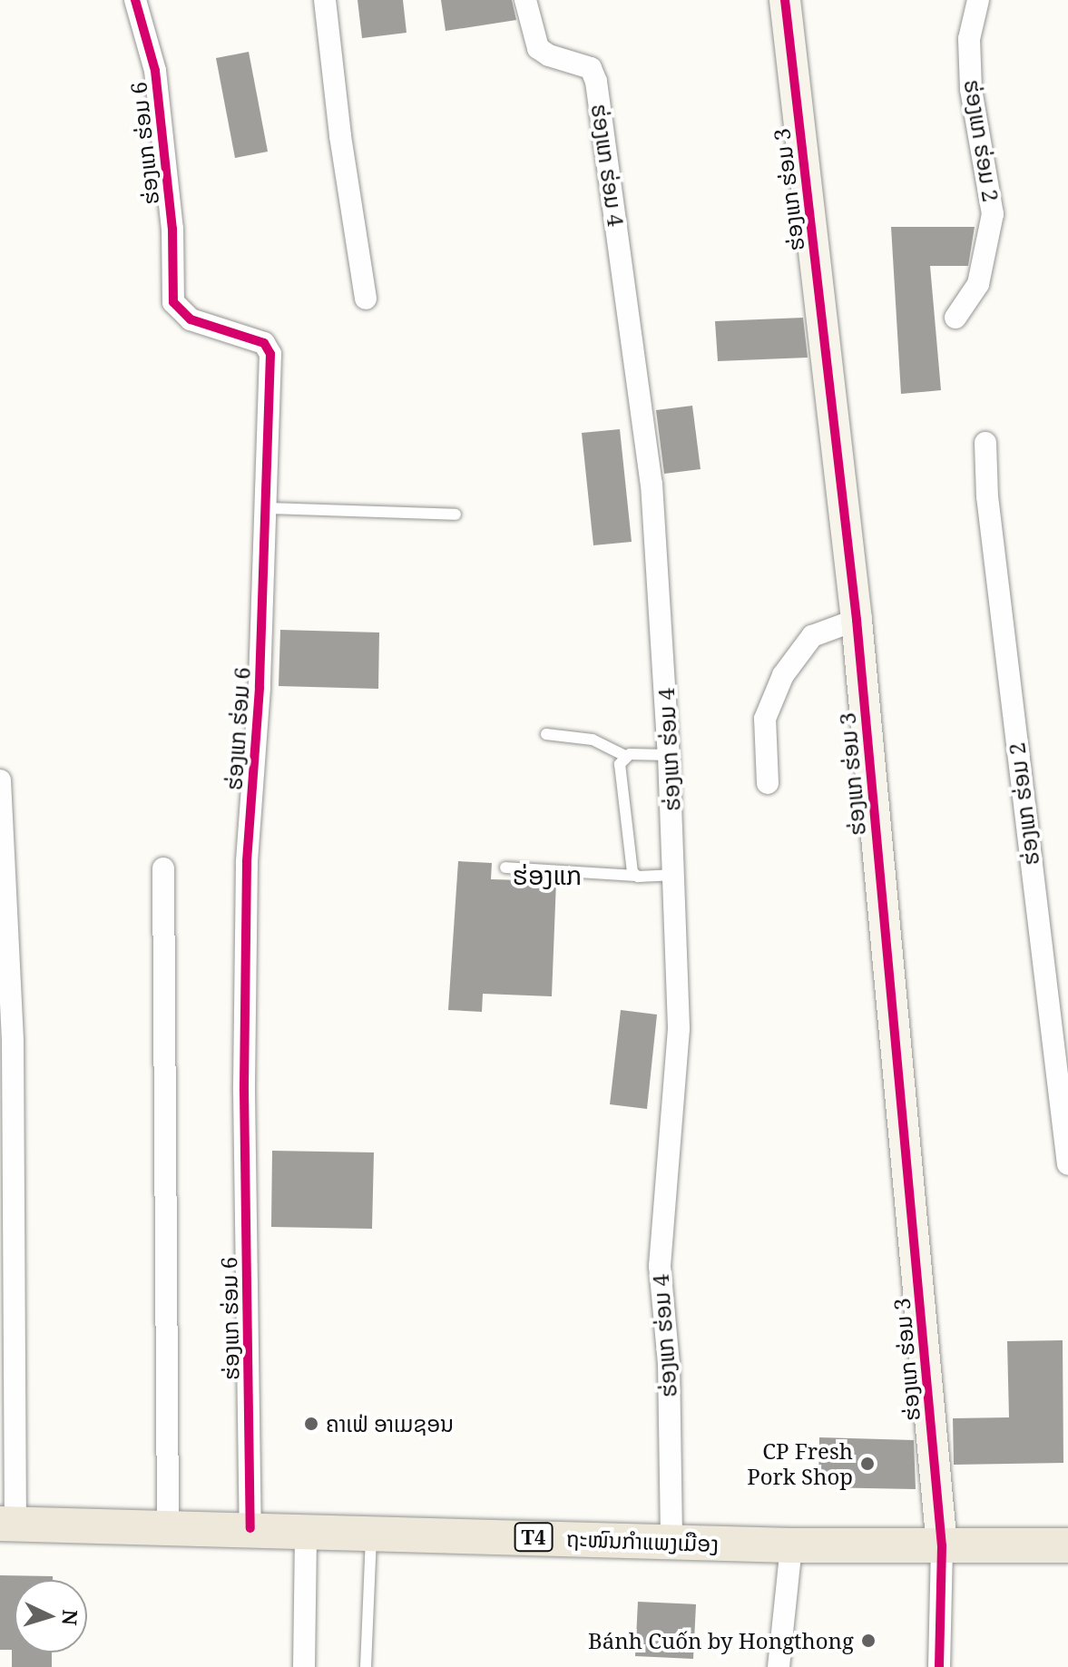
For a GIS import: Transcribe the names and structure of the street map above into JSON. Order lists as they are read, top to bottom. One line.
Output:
{"streets":{"main road":["T4","ຖະໜົນກຳແພງເມືອງ"],"street":["ຮ່ອງແກ ຮ່ອມ 2","ຮ່ອງແກ ຮ່ອມ 6","ຮ່ອງແກ ຮ່ອມ 4","ຮ່ອງແກ ຮ່ອມ 3"]},"crossings":[["ຮ່ອງແກ ຮ່ອມ 6","ຖະໜົນກຳແພງເມືອງ"],["ຮ່ອງແກ ຮ່ອມ 4","ຖະໜົນກຳແພງເມືອງ"],["ຮ່ອງແກ ຮ່ອມ 3","ຖະໜົນກຳແພງເມືອງ"]],"districts":["ຮ່ອງແກ"],"places":["ຄາເຟ່ ອາເມຊອນ","CP Fresh Pork Shop","Bánh Cuốn by Hongthong"],"north":"right"}
